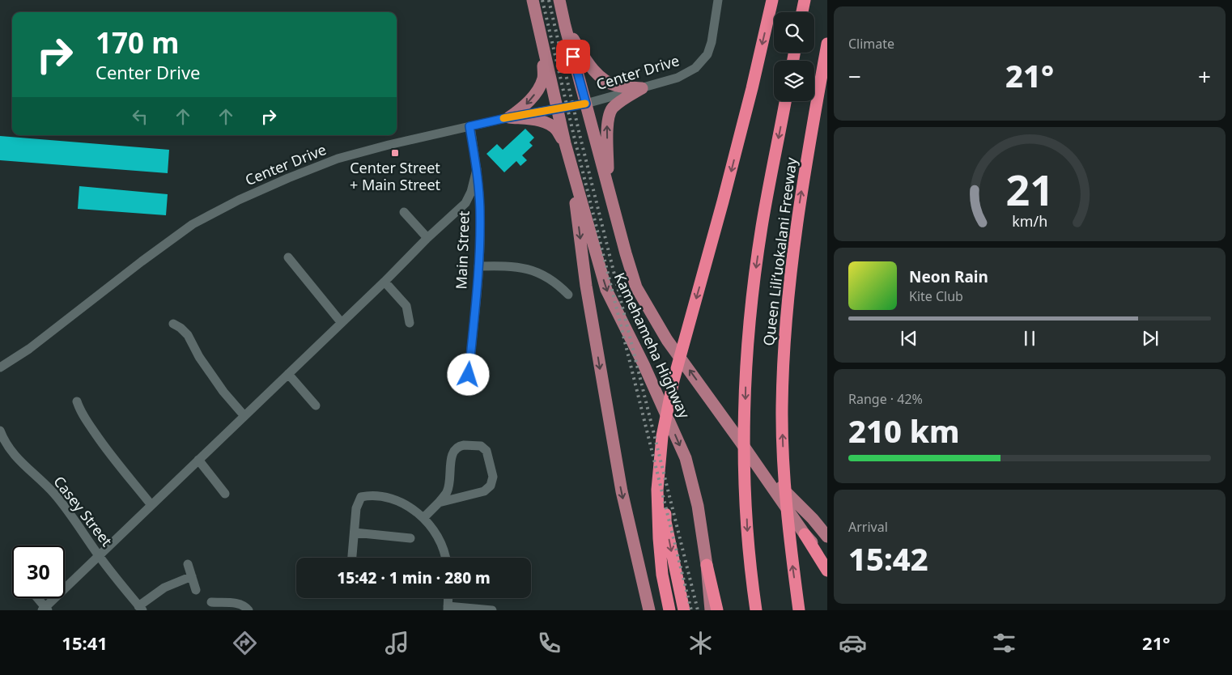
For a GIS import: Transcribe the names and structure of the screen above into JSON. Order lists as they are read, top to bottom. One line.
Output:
{"streets":{"highway":["Queen Liliʻuokalani Freeway"],"main road":["Kamehameha Highway"],"street":["Center Drive","Main Street","Casey Street"]},"crossings":[["Center Drive","Main Street"],["Center Drive","Kamehameha Highway"]],"places":{"transit":["Center Street + Main Street"]},"page":{"tile":["Climate",["Range · 42%","210 km"],["Arrival","15:42"]],"turn":["170 m","Center Drive"],"heat":["−","21°","+"],"song":["Neon Rain","Kite Club"],"limit":"30","trip":"15:42 · 1 min · 280 m","tabs":["15:41","21°"],"gauge":["21","km/h"]}}
